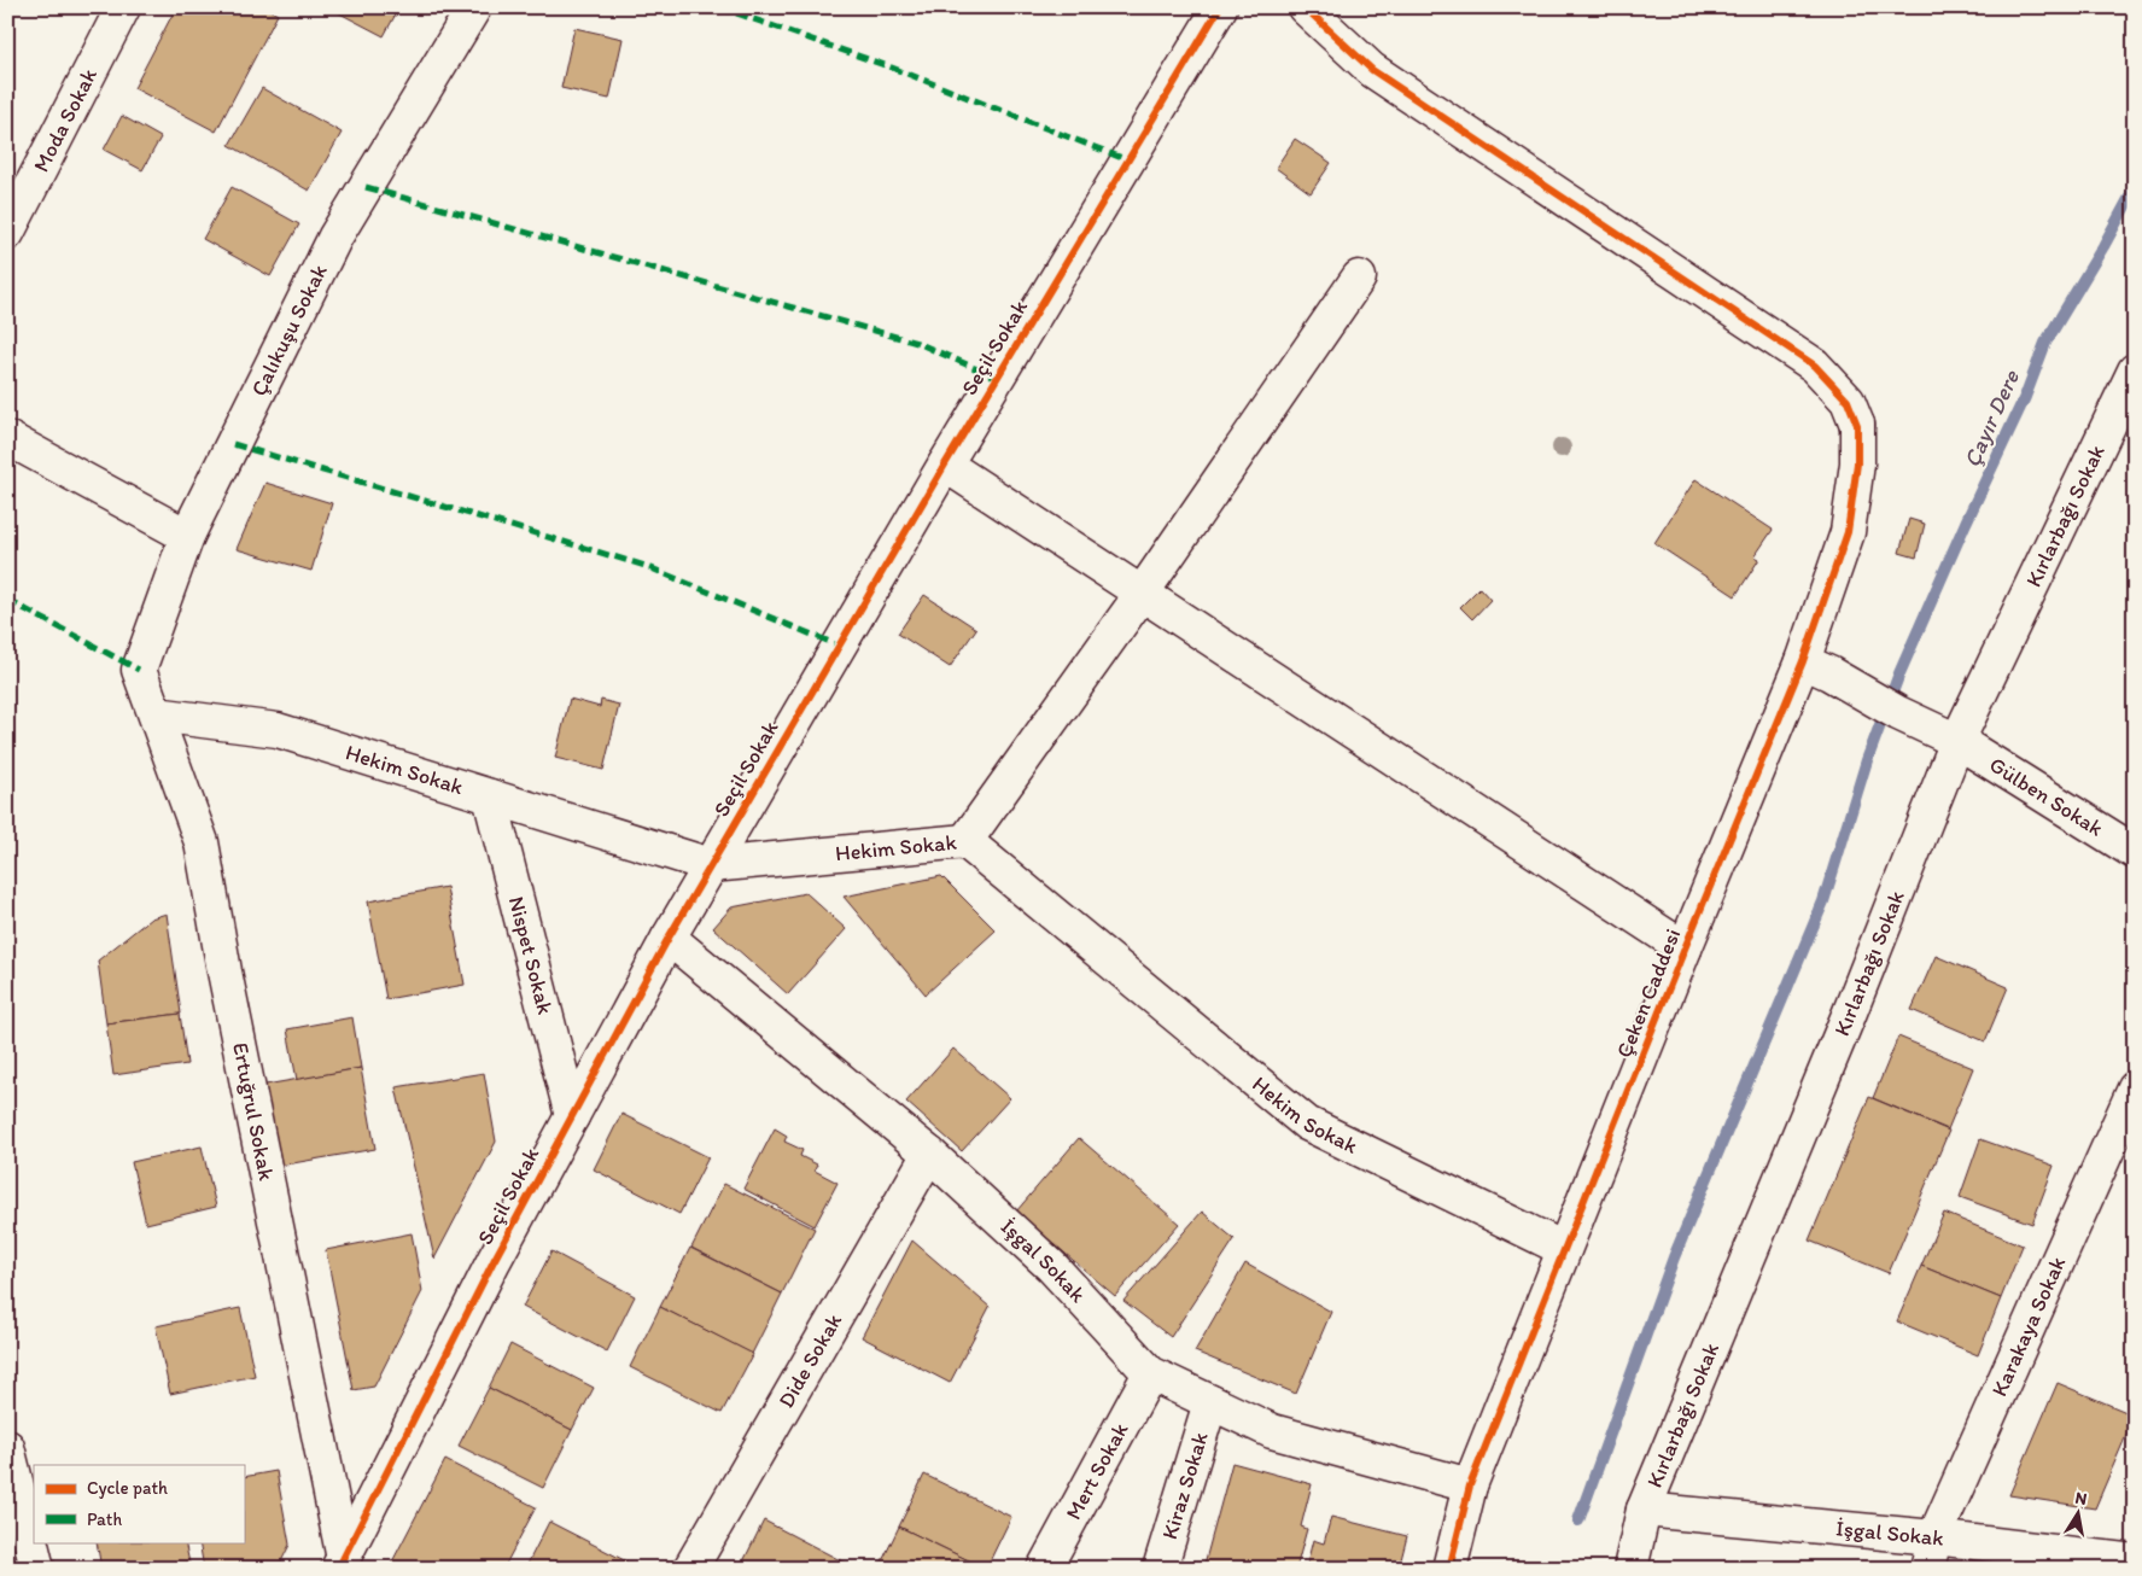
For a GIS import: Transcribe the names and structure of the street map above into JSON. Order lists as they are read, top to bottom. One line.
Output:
{"streets":{"street":["Moda Sokak","Çalıkuşu Sokak","Seçil Sokak","Kırlarbağı Sokak","Hekim Sokak","Gülben Sokak","Nispet Sokak","Çeken Caddesi","Ertuğrul Sokak","İşgal Sokak","Karakaya Sokak","Dide Sokak","Mert Sokak","Kiraz Sokak"]},"crossings":[["Çalıkuşu Sokak","Ertuğrul Sokak"],["Seçil Sokak","Hekim Sokak"],["Seçil Sokak","Nispet Sokak"],["Seçil Sokak","Ertuğrul Sokak"],["Seçil Sokak","İşgal Sokak"],["Kırlarbağı Sokak","Gülben Sokak"],["Kırlarbağı Sokak","İşgal Sokak"],["Hekim Sokak","Nispet Sokak"],["Hekim Sokak","Çeken Caddesi"],["Hekim Sokak","Ertuğrul Sokak"],["Gülben Sokak","Çeken Caddesi"],["Çeken Caddesi","İşgal Sokak"],["İşgal Sokak","Karakaya Sokak"],["İşgal Sokak","Dide Sokak"],["İşgal Sokak","Mert Sokak"],["İşgal Sokak","Kiraz Sokak"]],"water":["Çayır Dere"],"legend":["Cycle path","Path"],"north":"top"}
